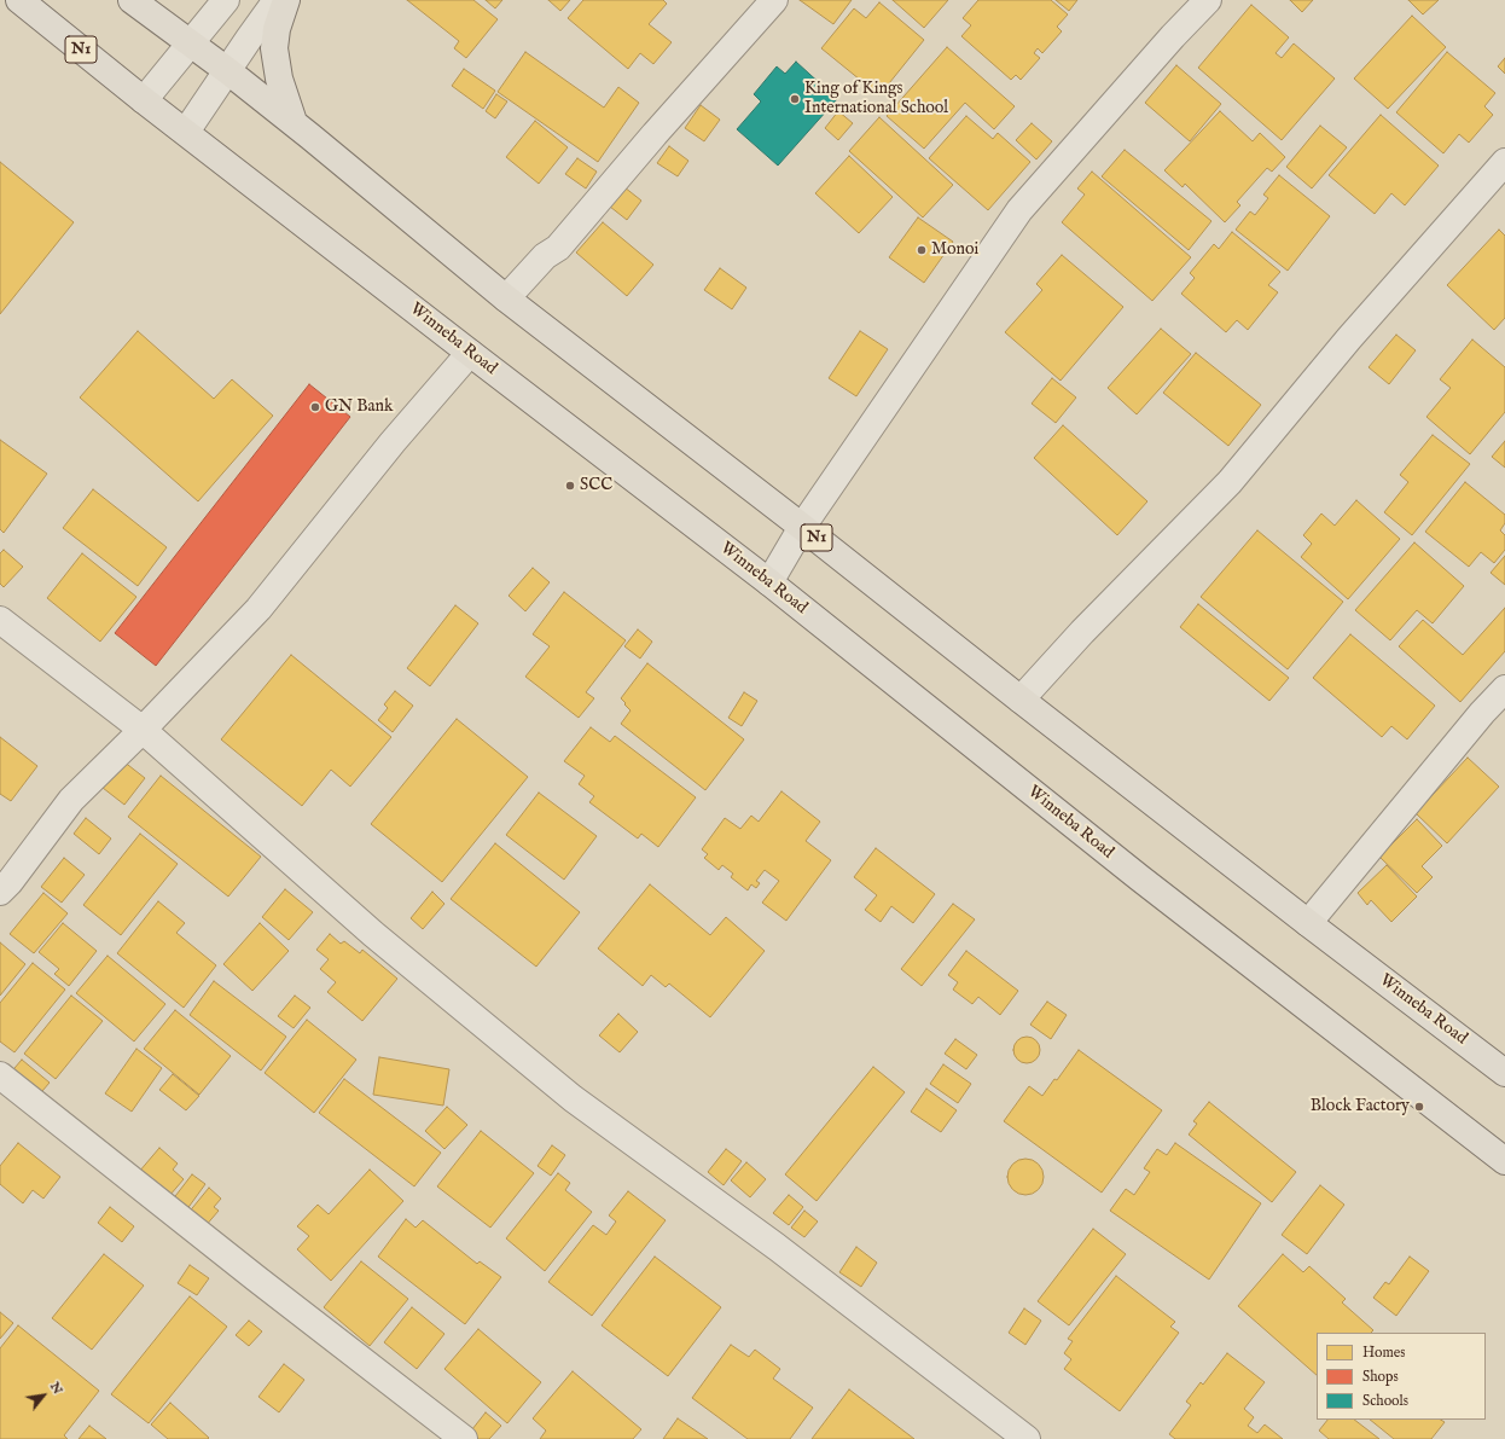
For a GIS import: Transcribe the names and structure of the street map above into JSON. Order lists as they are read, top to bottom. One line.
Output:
{"streets":{"highway":["N1","Winneba Road"]},"places":["King of Kings International School","Monoi","GN Bank","SCC","Block Factory"],"legend":["Homes","Shops","Schools"],"north":"top right"}
